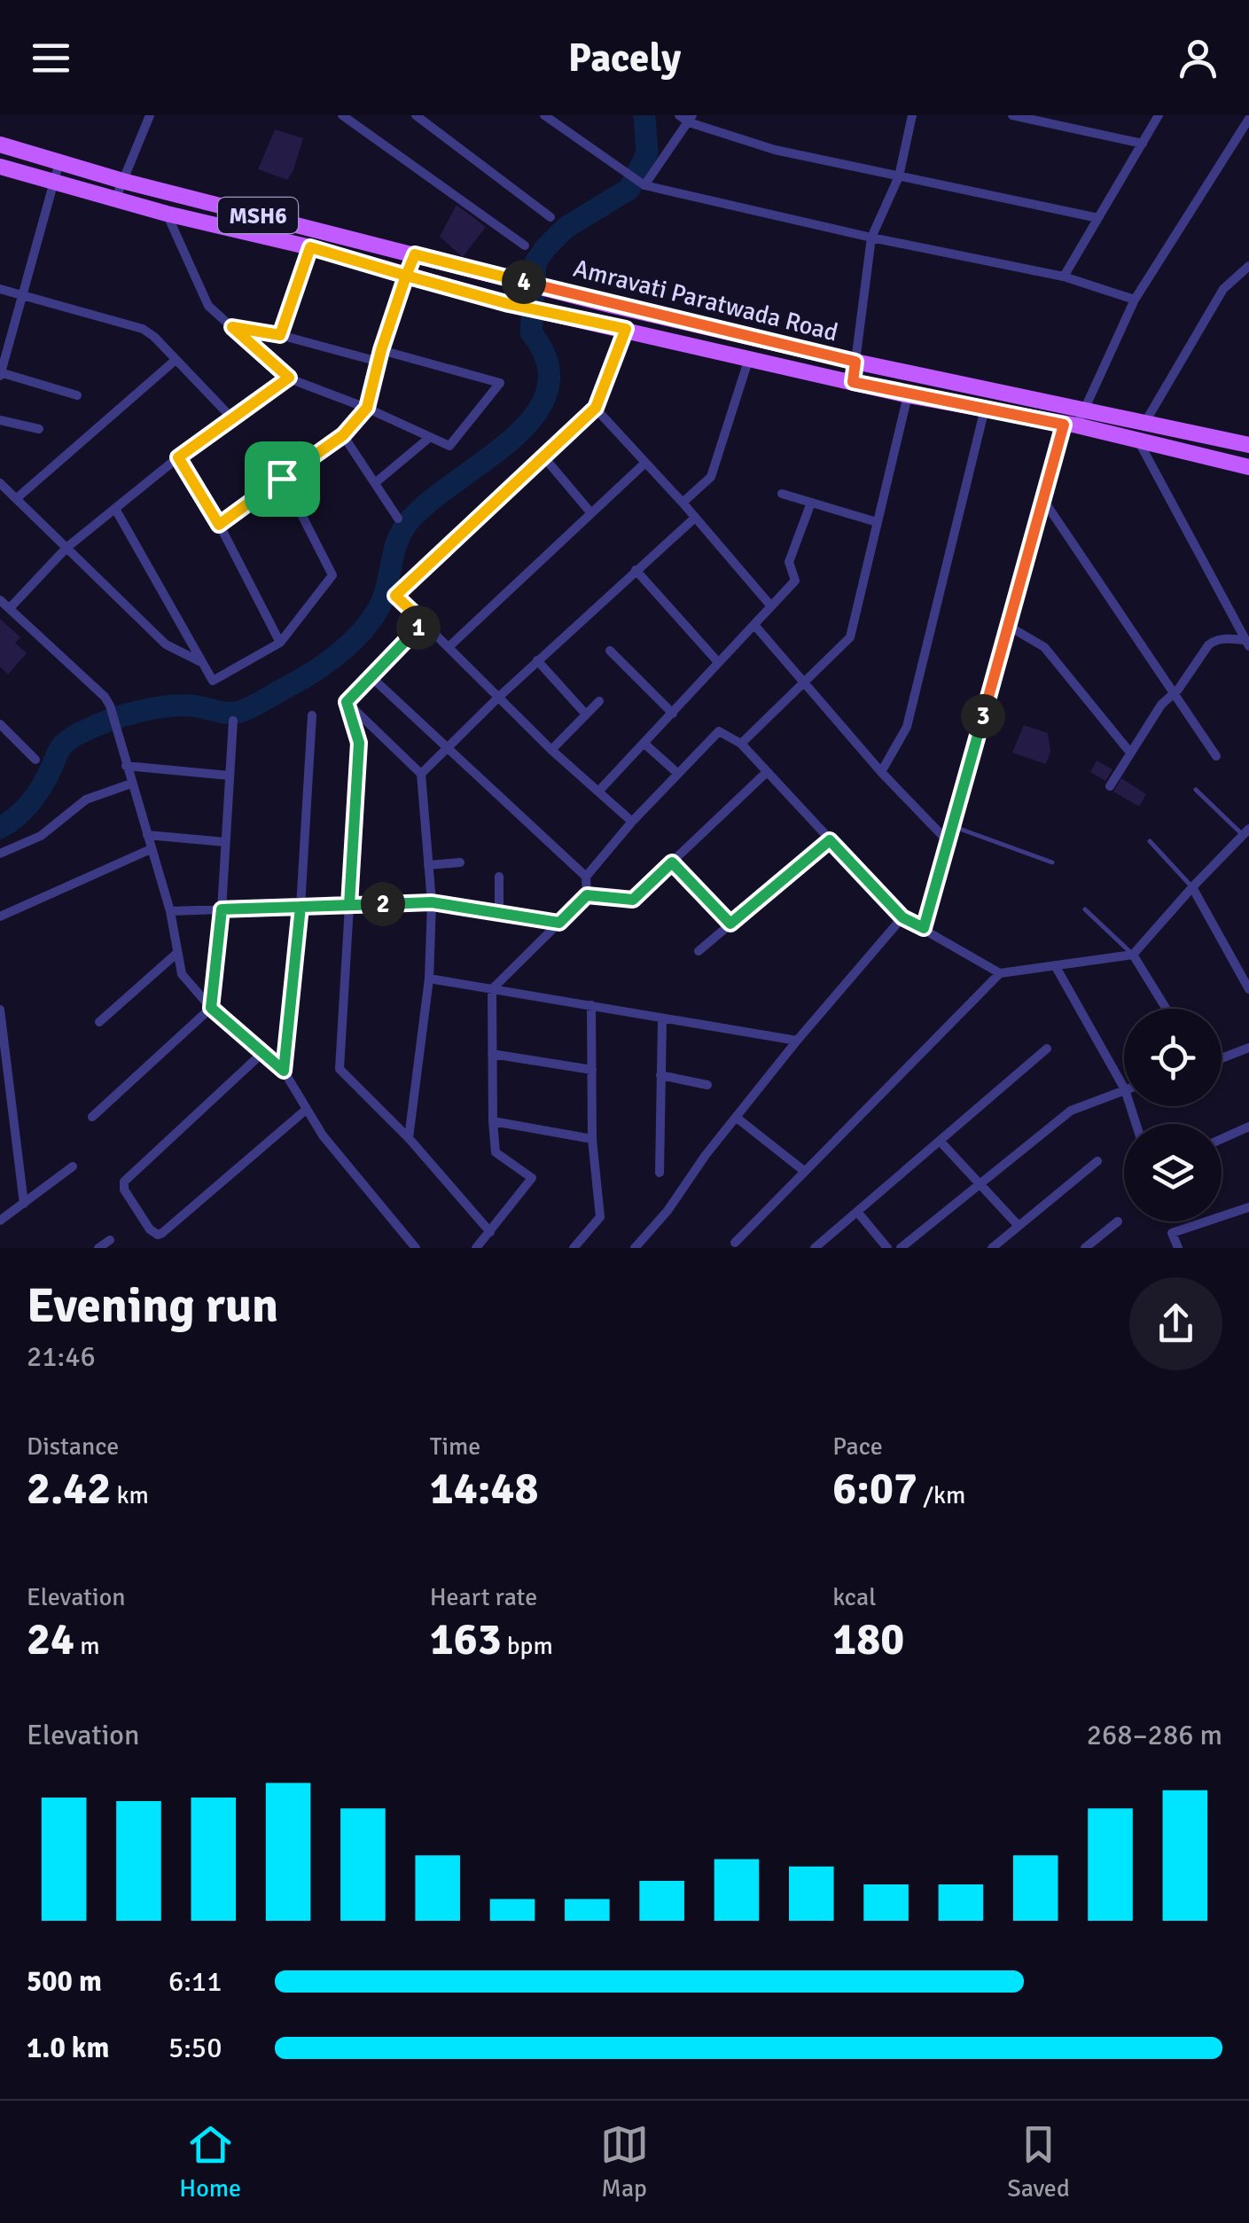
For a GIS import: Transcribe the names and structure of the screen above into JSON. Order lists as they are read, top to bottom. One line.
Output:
{"streets":{"main road":["MSH6","Amravati Paratwada Road"]},"page":{"header":"Pacely","pins":["4","1","3","2"],"heading":["Evening run","21:46"],"stats":[["Distance","2.42 km"],["Time","14:48"],["Pace","6:07 /km"],["Elevation","24 m"],["Heart rate","163 bpm"],["kcal","180"]],"chart":["Elevation","268–286 m"],"list":[{"name":"500 m","note":"6:11"},{"name":"1.0 km","note":"5:50"}],"tabs":["Home","Map","Saved"]}}
